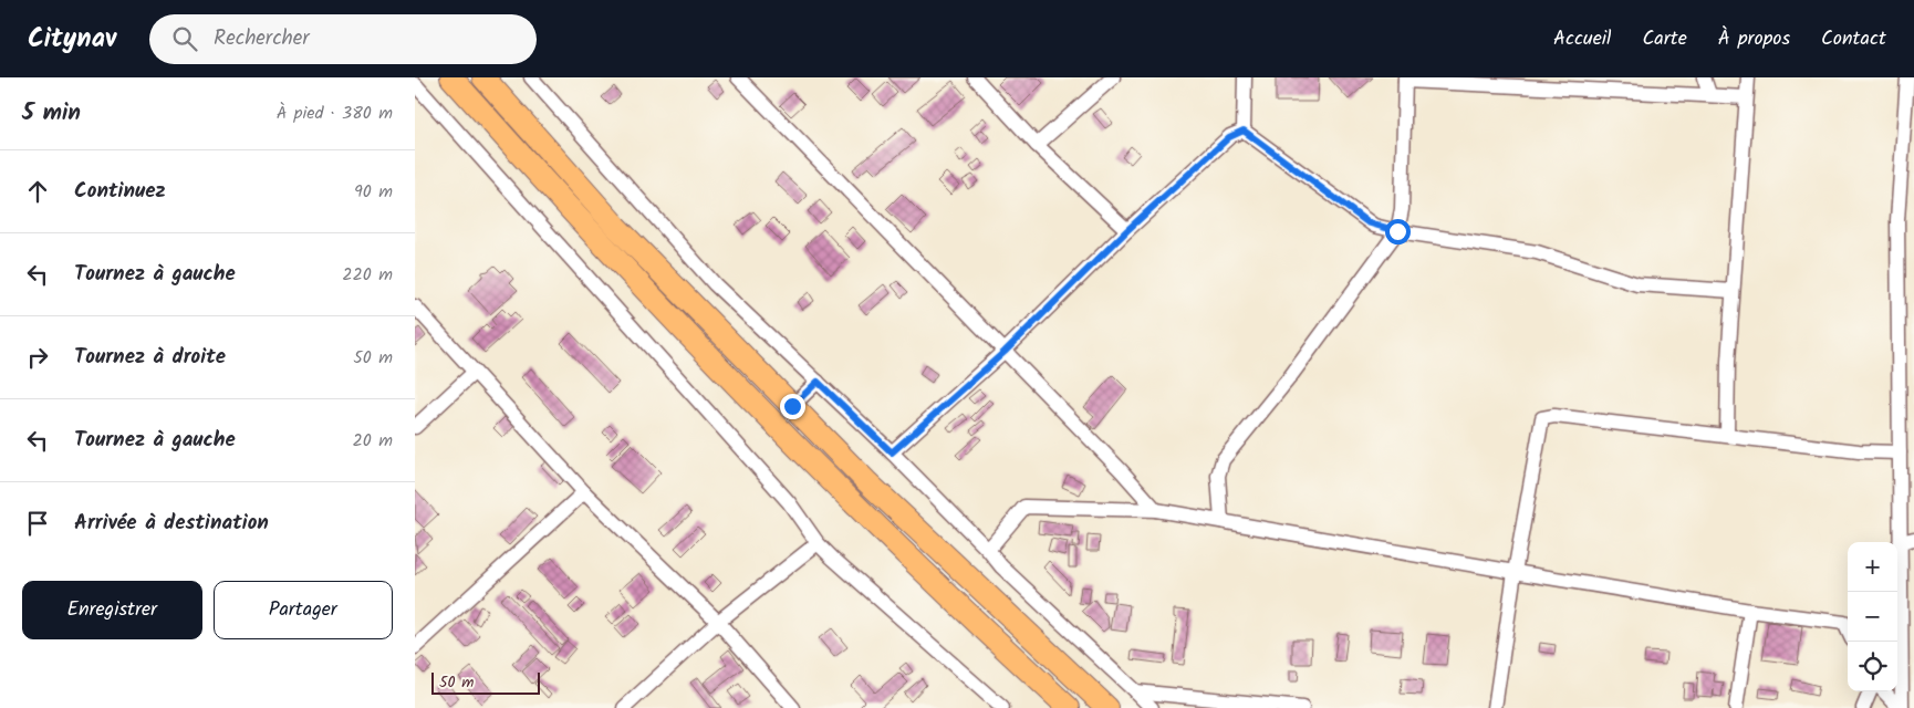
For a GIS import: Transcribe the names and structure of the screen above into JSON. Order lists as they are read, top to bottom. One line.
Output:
{"scale_bar":"50 m","page":{"header":"Citynav","search":"Rechercher","nav":["Accueil","Carte","À propos","Contact"],"heading":["5 min","À pied · 380 m"],"list":[["Continuez","90 m"],["Tournez à gauche","220 m"],["Tournez à droite","50 m"],["Tournez à gauche","20 m"],"Arrivée à destination"],"map_buttons":["+","−"],"buttons":["Enregistrer","Partager"],"scale":"50 m"}}
